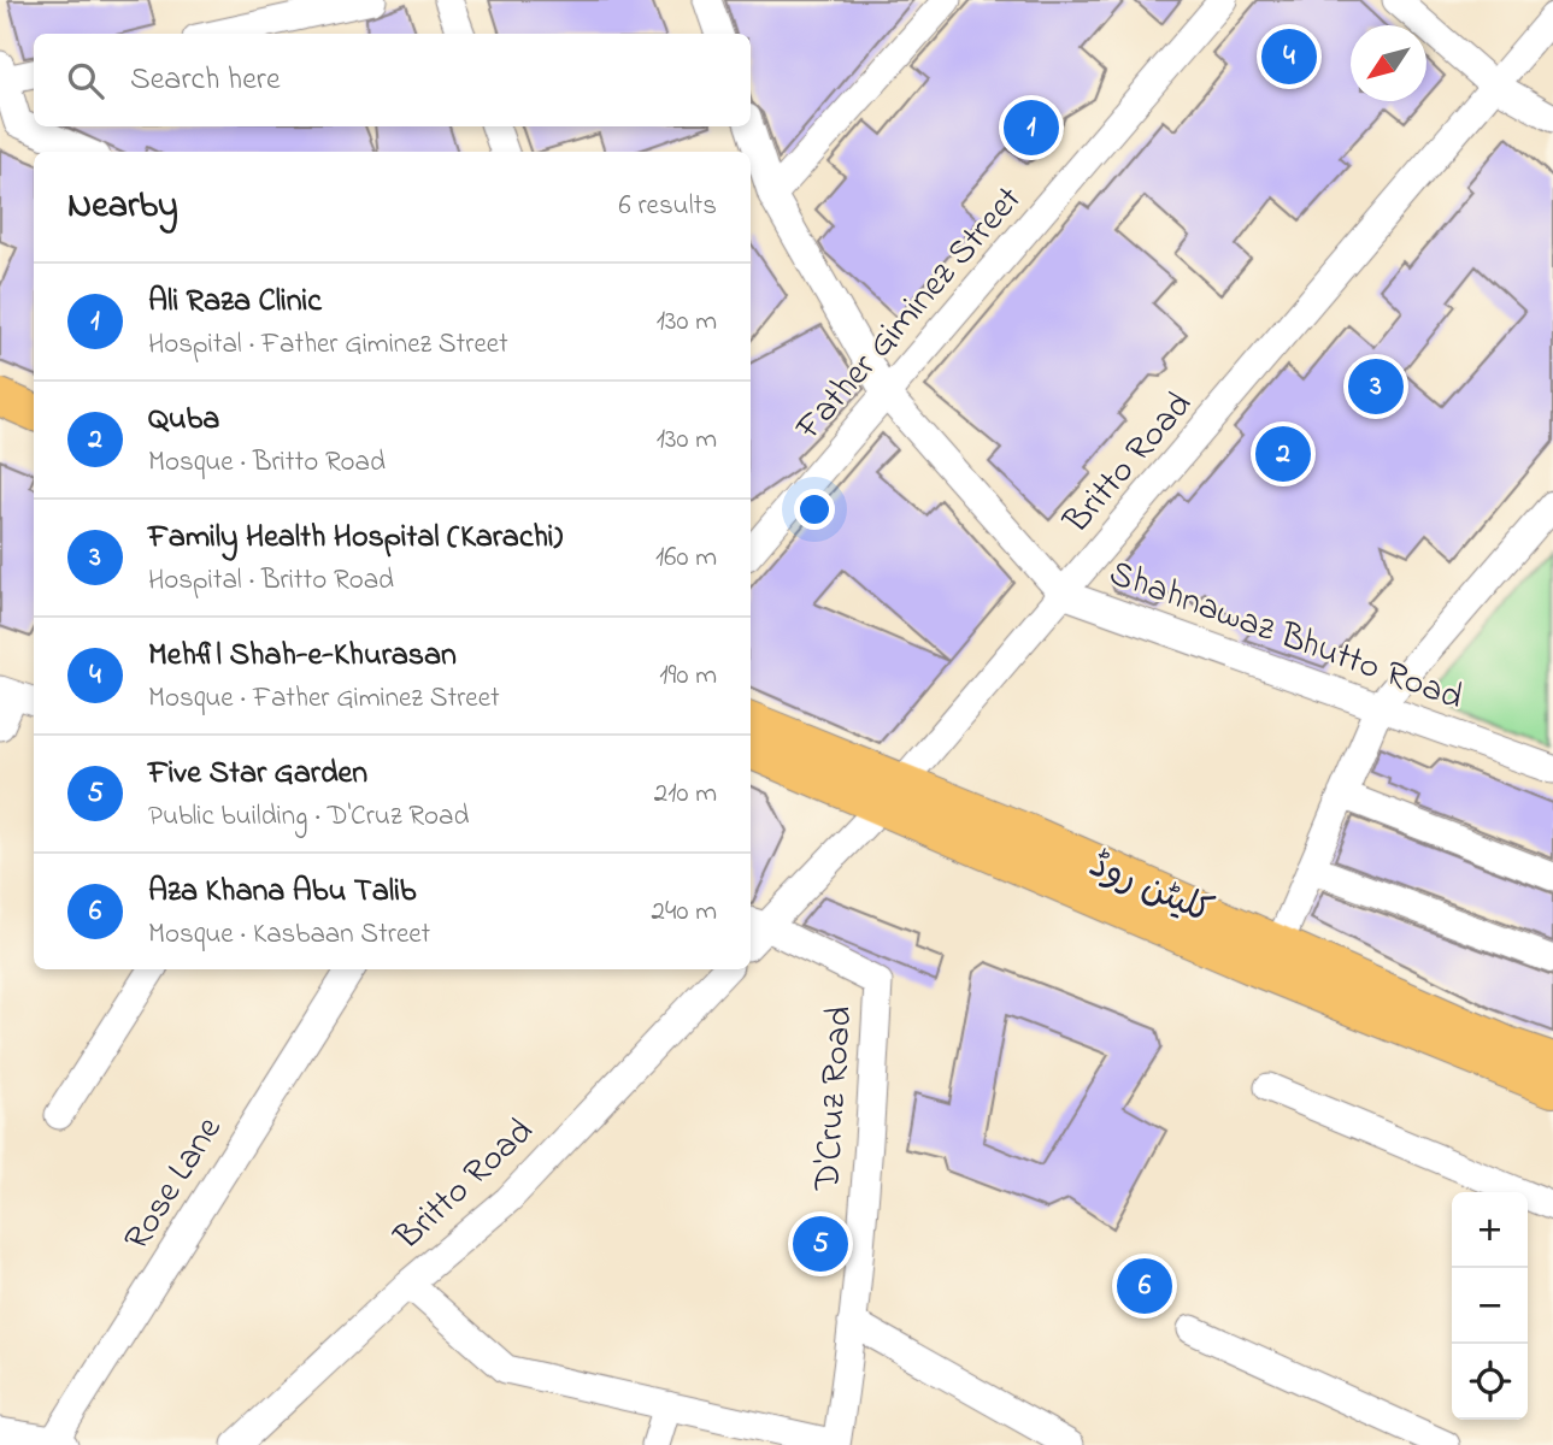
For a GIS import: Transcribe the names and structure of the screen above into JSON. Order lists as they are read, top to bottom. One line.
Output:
{"streets":{"main road":["کلیٹن روڈ"],"street":["Father Giminez Street","Britto Road","Shahnawaz Bhutto Road","D'Cruz Road","Rose Lane"]},"crossings":[["Father Giminez Street","Shahnawaz Bhutto Road"],["Britto Road","Shahnawaz Bhutto Road"],["Britto Road","کلیٹن روڈ"],["Britto Road","D'Cruz Road"]],"north":"bottom left","page":{"pins":["4","1","3","2","5","6"],"search":"Search here","heading":["Nearby","6 results"],"list":[{"mark":"1","name":"Ali Raza Clinic","note":"Hospital · Father Giminez Street","value":"130 m"},{"mark":"2","name":"Quba","note":"Mosque · Britto Road","value":"130 m"},{"mark":"3","name":"Family Health Hospital (Karachi)","note":"Hospital · Britto Road","value":"160 m"},{"mark":"4","name":"Mehfil Shah-e-Khurasan","note":"Mosque · Father Giminez Street","value":"190 m"},{"mark":"5","name":"Five Star Garden","note":"Public building · D'Cruz Road","value":"210 m"},{"mark":"6","name":"Aza Khana Abu Talib","note":"Mosque · Kasbaan Street","value":"240 m"}],"map_buttons":["+","−"]}}
